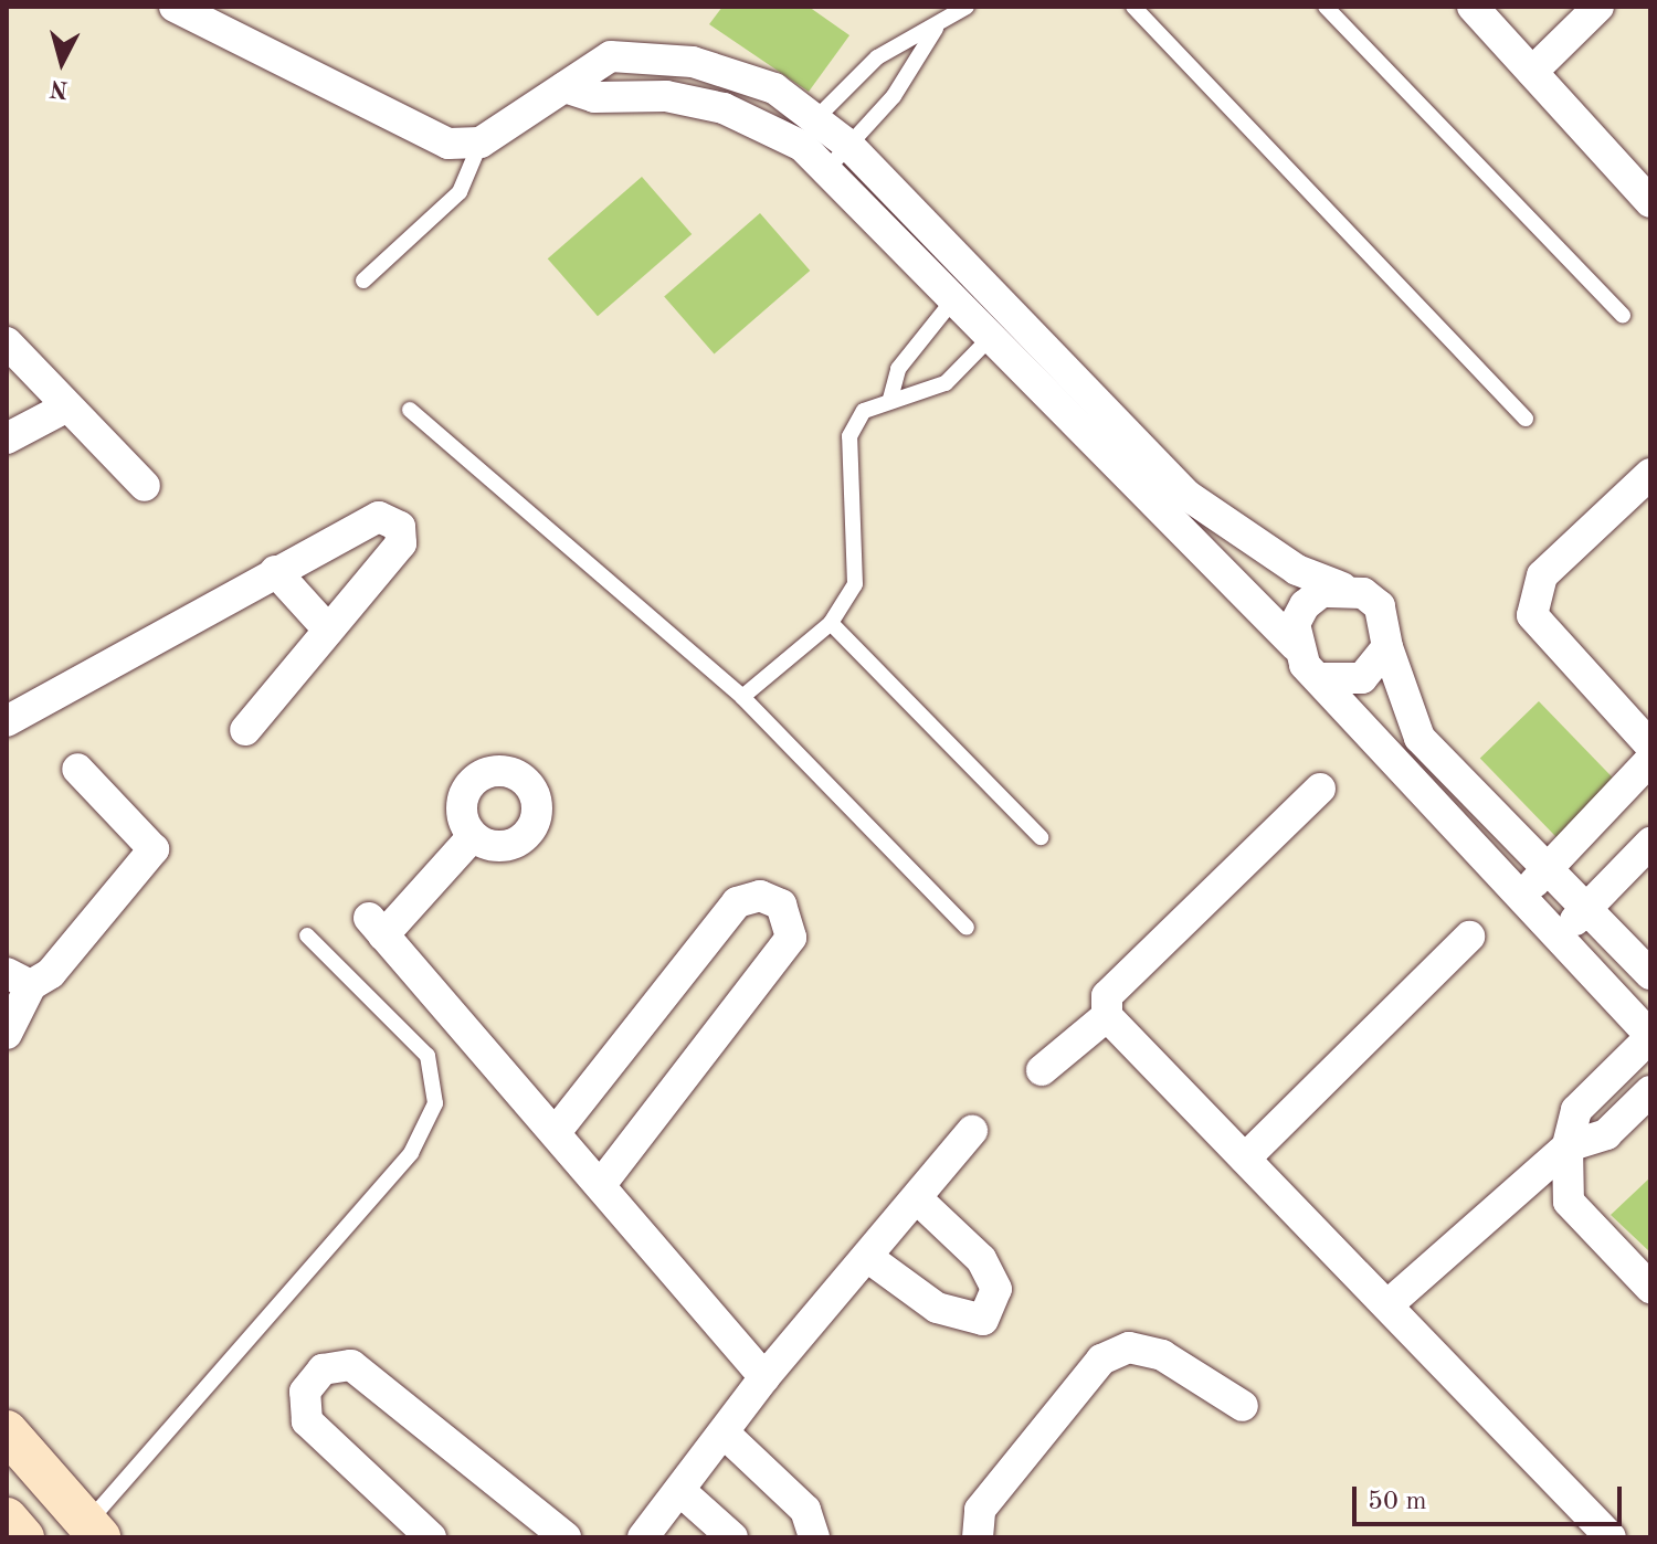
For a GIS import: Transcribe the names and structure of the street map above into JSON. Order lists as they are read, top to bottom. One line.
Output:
{"scale_bar":"50 m","north":"bottom"}
